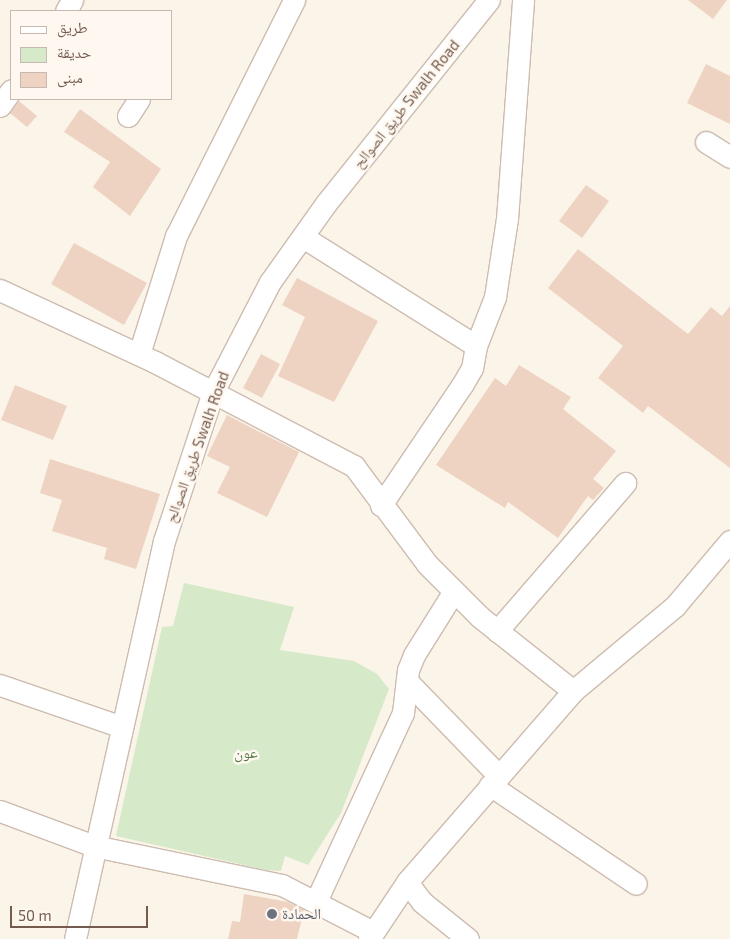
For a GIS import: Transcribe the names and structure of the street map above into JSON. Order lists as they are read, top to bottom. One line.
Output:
{"streets":{"street":["طريق الصوالح Swalh Road"]},"parks":["عون"],"places":["الحمادة"],"legend":["طريق","حديقة","مبنى"],"scale_bar":"50 m"}
